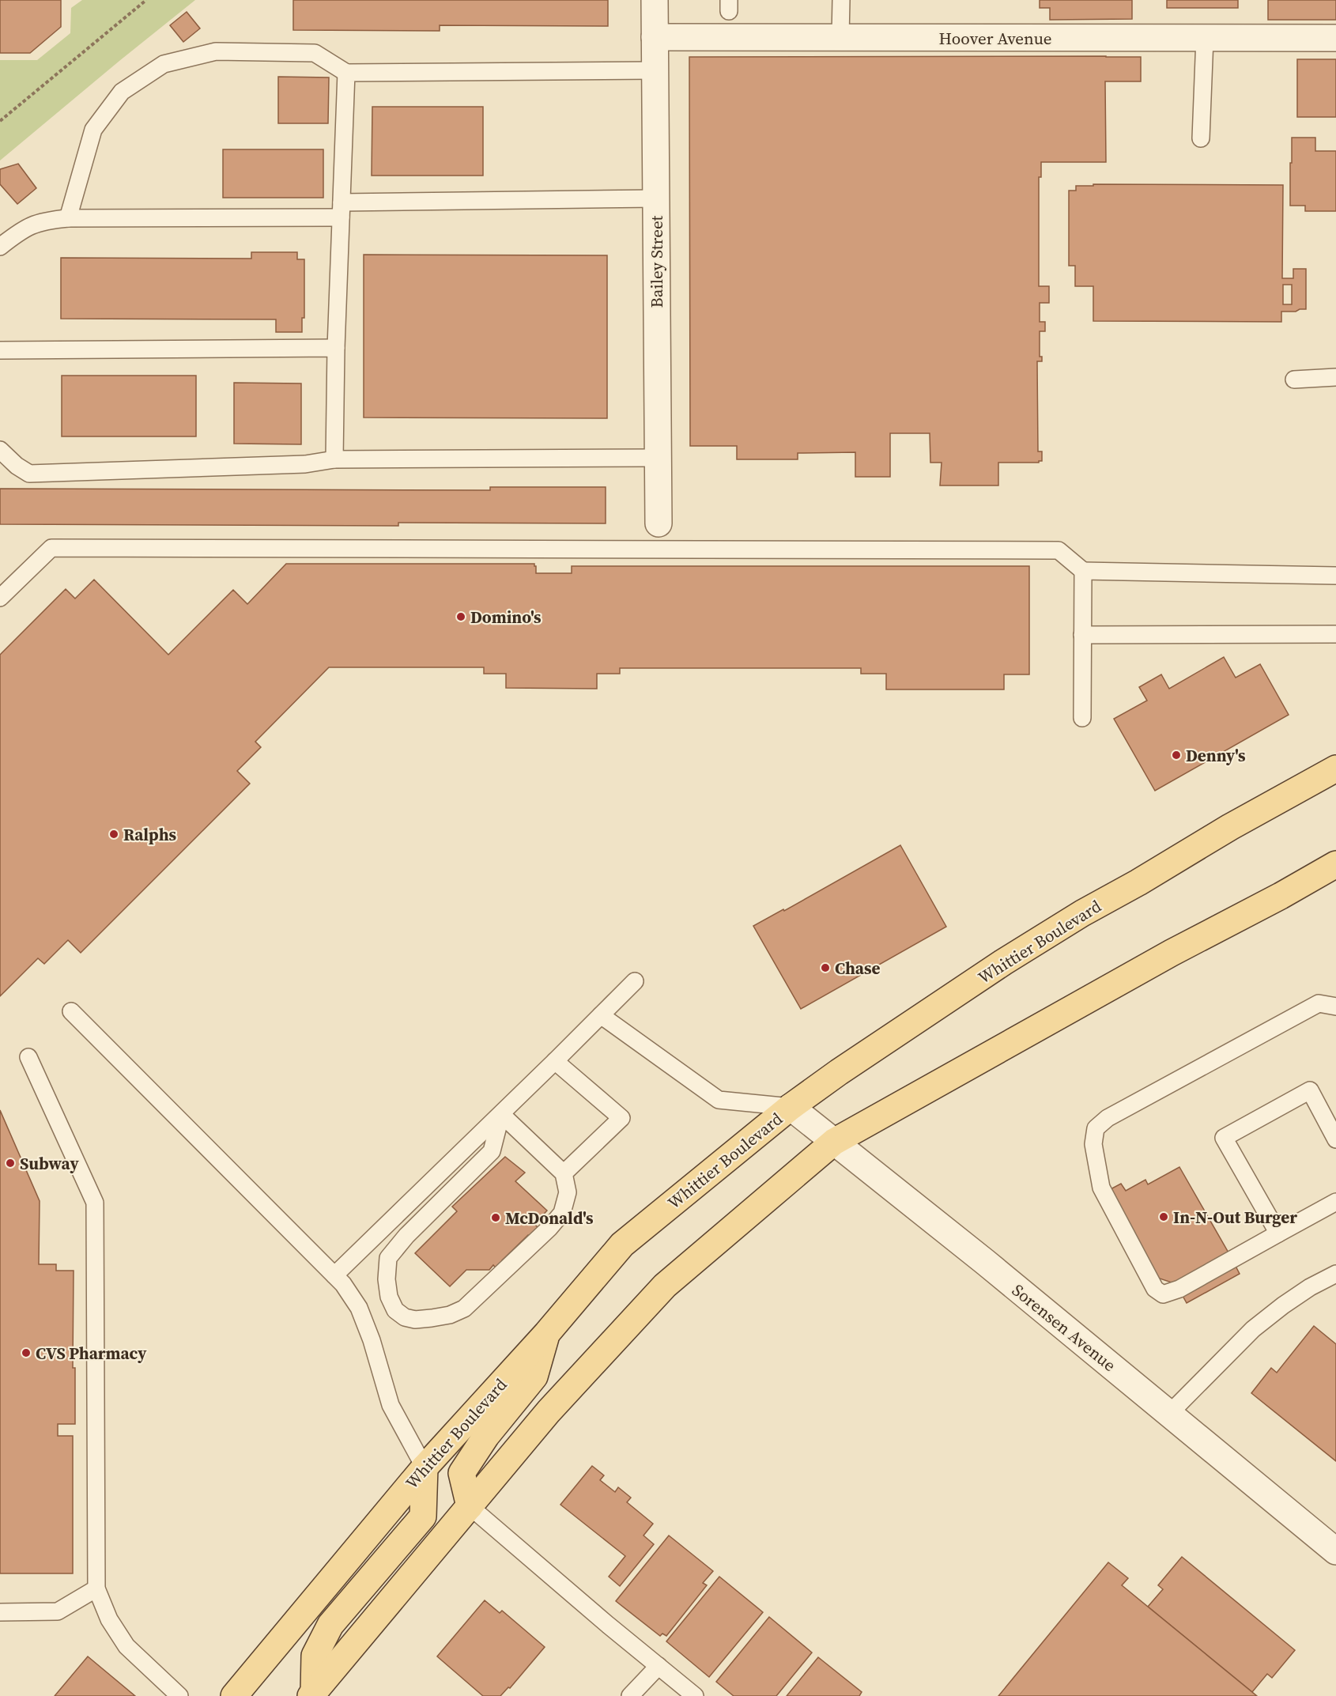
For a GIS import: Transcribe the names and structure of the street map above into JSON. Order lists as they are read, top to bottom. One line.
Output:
{"streets":{"main road":["Whittier Boulevard"],"street":["Hoover Avenue","Bailey Street","Sorensen Avenue"]},"crossings":[["Hoover Avenue","Bailey Street"],["Whittier Boulevard","Sorensen Avenue"]],"places":["Domino's","Denny's","Ralphs","Chase","Subway","In-N-Out Burger","McDonald's","CVS Pharmacy"]}
